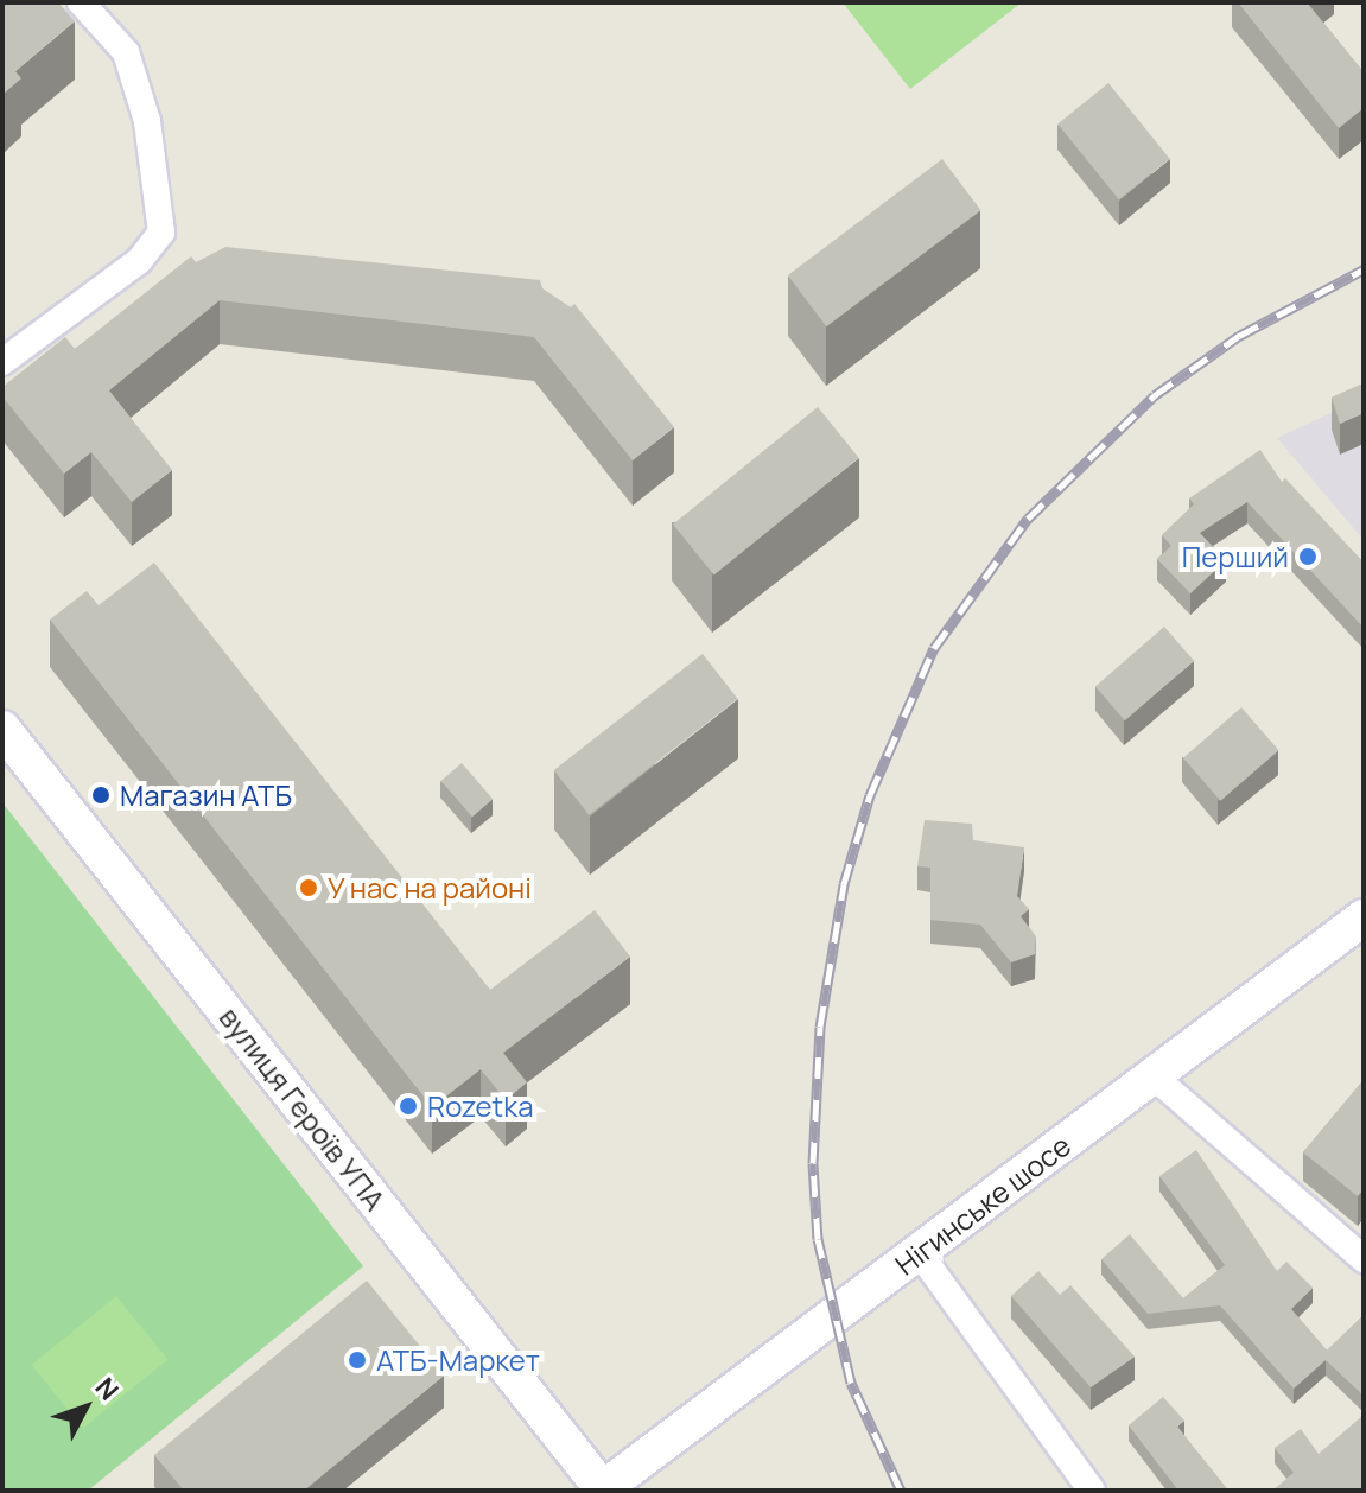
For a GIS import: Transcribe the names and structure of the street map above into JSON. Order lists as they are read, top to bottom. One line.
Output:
{"streets":{"street":["вулиця Героїв УПА","Нігинське шосе"]},"crossings":[["вулиця Героїв УПА","Нігинське шосе"]],"places":["Перший","Магазин АТБ","У нас на районі","Rozetka","АТБ-Маркет"],"north":"top right"}
